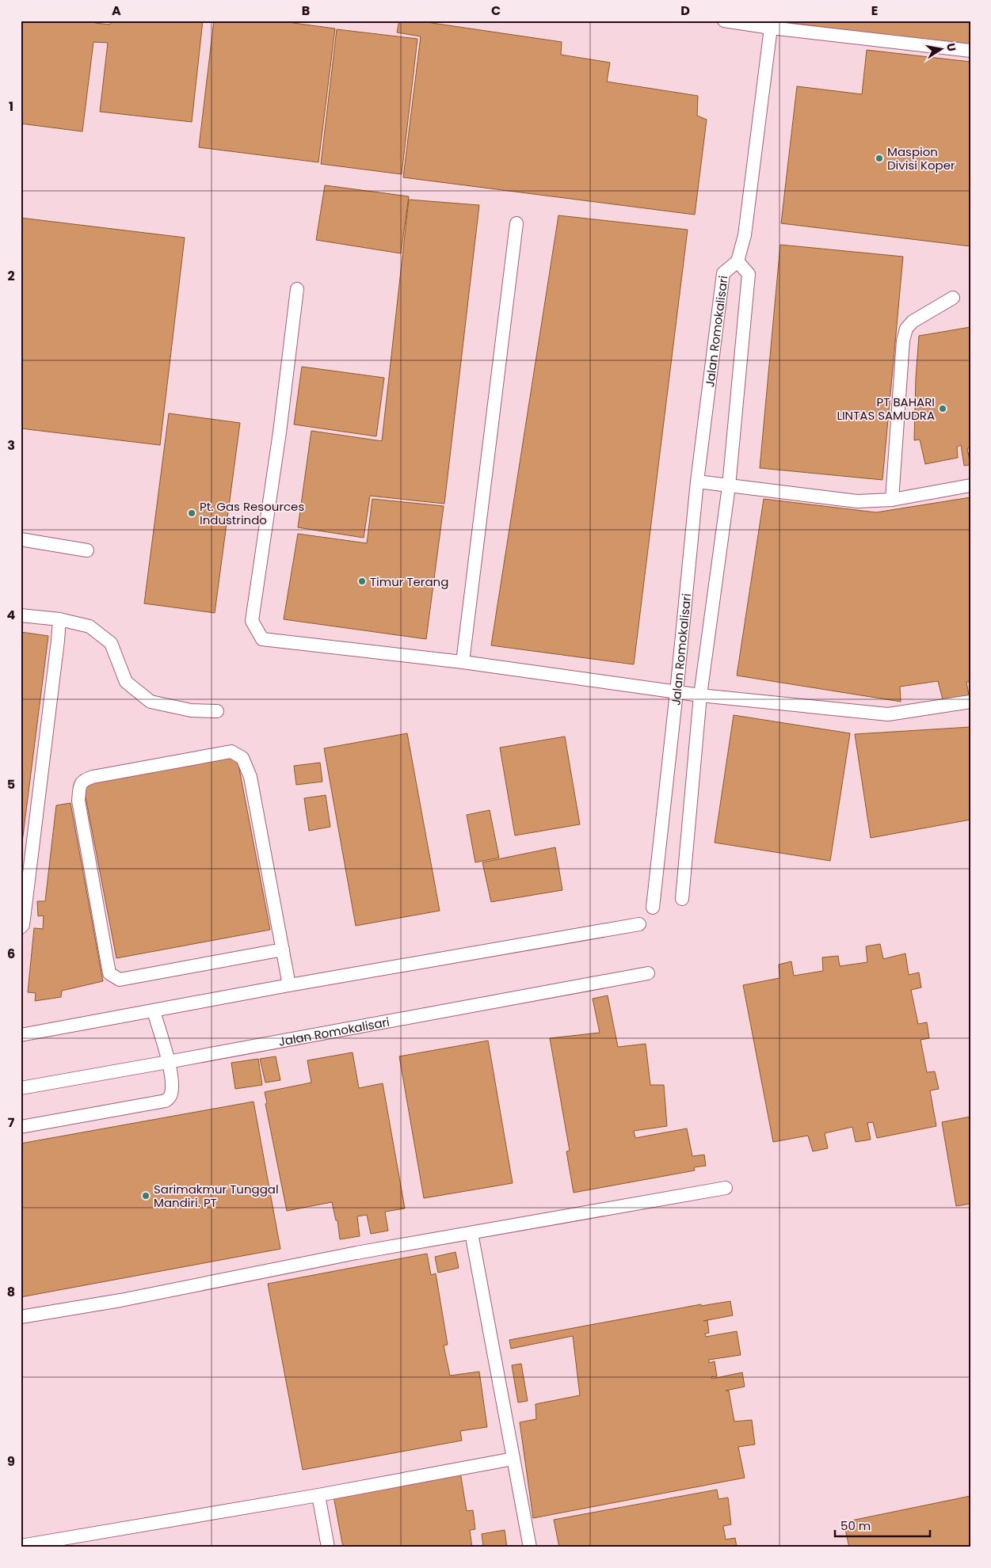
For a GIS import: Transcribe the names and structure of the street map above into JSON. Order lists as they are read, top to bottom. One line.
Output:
{"streets":{"lane":["Jalan Romokalisari"]},"places":["Maspion Divisi Koper","PT BAHARI LINTAS SAMUDRA","Pt. Gas Resources Industrindo","Timur Terang","Sarimakmur Tunggal Mandiri. PT"],"scale_bar":"50 m","north":"right","grid":{"columns":["A","B","C","D","E"],"rows":["1","2","3","4","5","6","7","8","9"]}}
